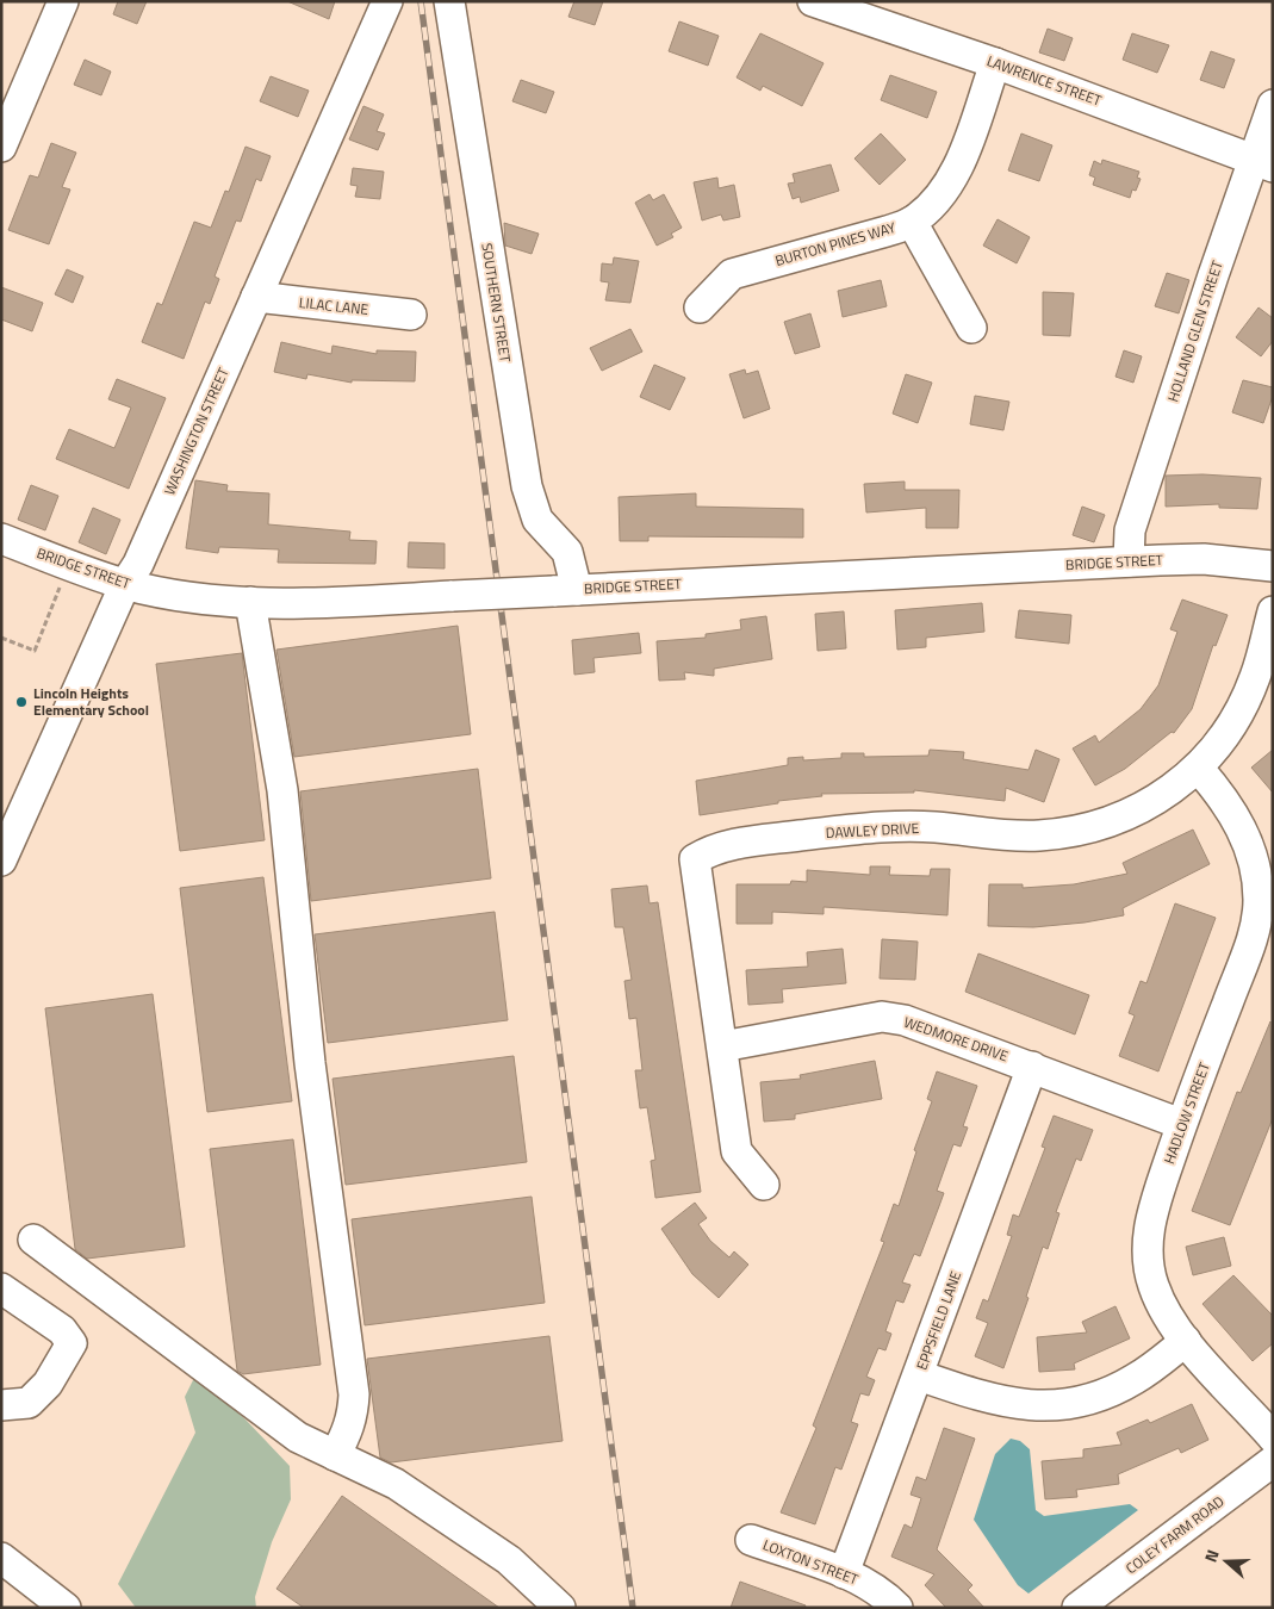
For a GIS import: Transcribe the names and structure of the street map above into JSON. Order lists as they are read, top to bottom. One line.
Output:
{"streets":{"street":["LAWRENCE STREET","BURTON PINES WAY","SOUTHERN STREET","LILAC LANE","HOLLAND GLEN STREET","WASHINGTON STREET","BRIDGE STREET","DAWLEY DRIVE","WEDMORE DRIVE","HADLOW STREET","EPPSFIELD LANE","COLEY FARM ROAD","LOXTON STREET"]},"crossings":[["LAWRENCE STREET","BURTON PINES WAY"],["LAWRENCE STREET","HOLLAND GLEN STREET"],["SOUTHERN STREET","BRIDGE STREET"],["LILAC LANE","WASHINGTON STREET"],["HOLLAND GLEN STREET","BRIDGE STREET"],["WASHINGTON STREET","BRIDGE STREET"],["DAWLEY DRIVE","WEDMORE DRIVE"],["DAWLEY DRIVE","HADLOW STREET"],["WEDMORE DRIVE","HADLOW STREET"],["WEDMORE DRIVE","EPPSFIELD LANE"],["EPPSFIELD LANE","LOXTON STREET"]],"places":["Lincoln Heights Elementary School"],"north":"left"}
